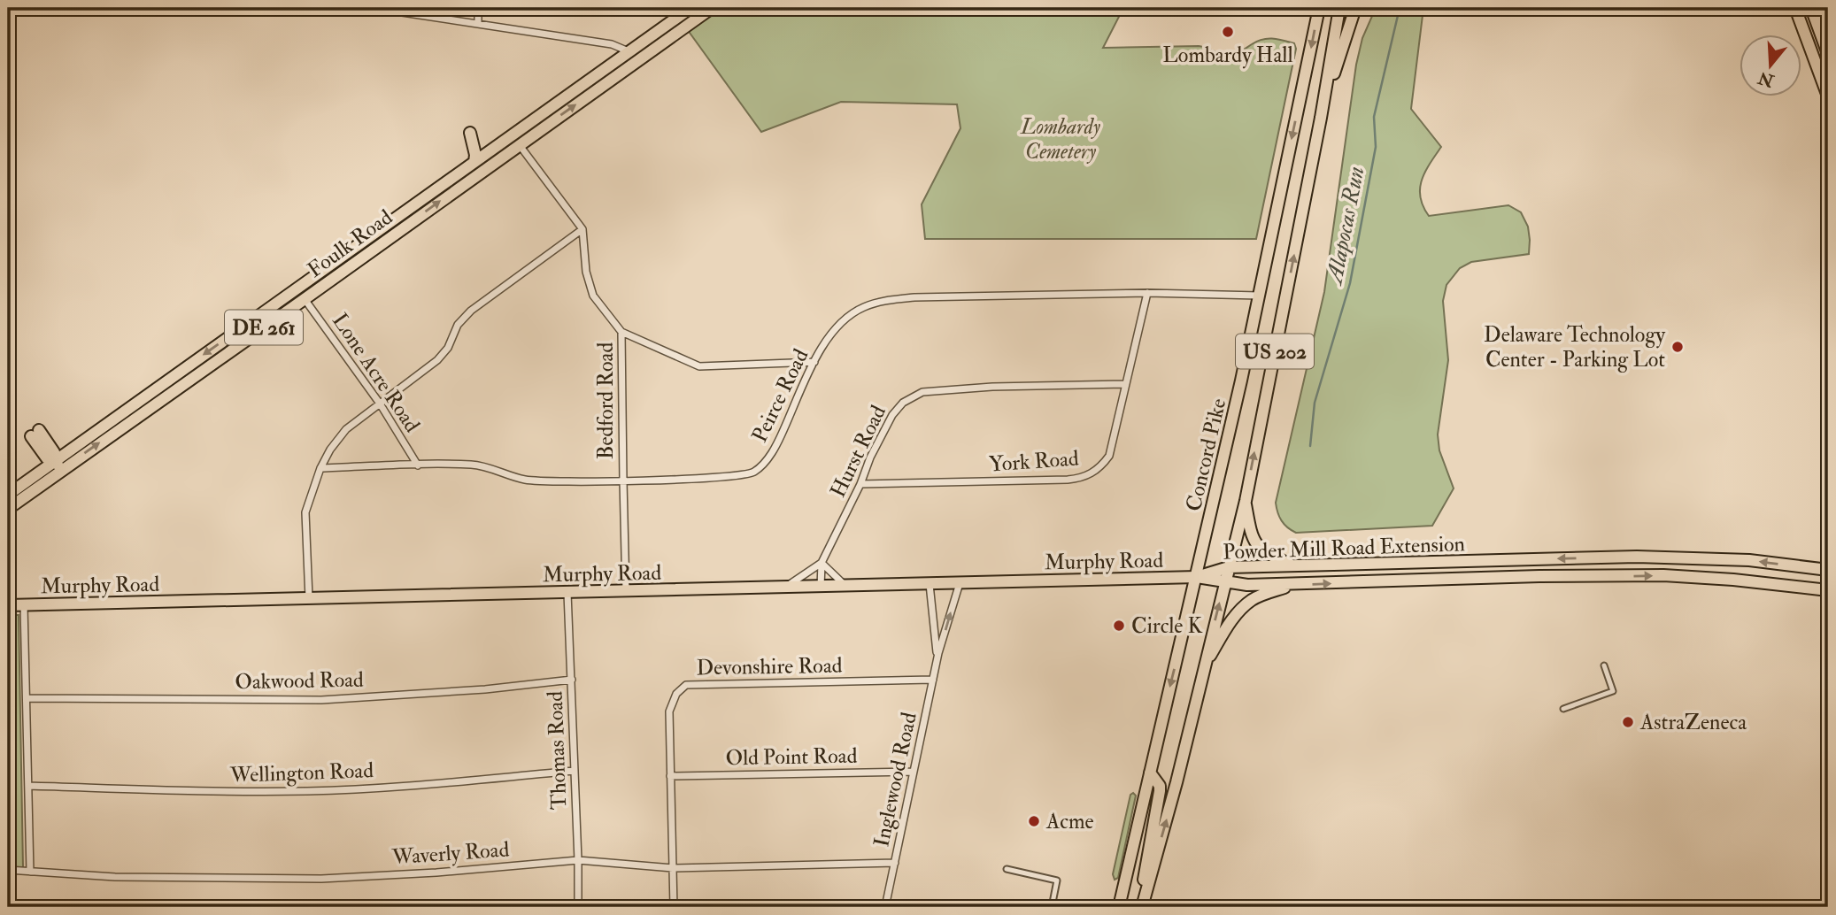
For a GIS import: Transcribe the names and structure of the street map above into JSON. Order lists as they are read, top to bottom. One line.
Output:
{"streets":{"main road":["Foulk Road","DE 261","US 202","Concord Pike","Powder Mill Road Extension","Murphy Road"],"street":["Lone Acre Road","Peirce Road","Bedford Road","Hurst Road","York Road","Devonshire Road","Oakwood Road","Thomas Road","Old Point Road","Wellington Road","Inglewood Road","Waverly Road"]},"crossings":[["Foulk Road","Lone Acre Road"],["US 202","Powder Mill Road Extension"],["Lone Acre Road","Peirce Road"],["Peirce Road","Bedford Road"],["Peirce Road","Concord Pike"],["Peirce Road","York Road"],["Bedford Road","Murphy Road"],["Hurst Road","York Road"],["Hurst Road","Murphy Road"],["Concord Pike","Powder Mill Road Extension"],["Concord Pike","Murphy Road"],["Powder Mill Road Extension","Murphy Road"],["Murphy Road","Thomas Road"],["Murphy Road","Inglewood Road"],["Devonshire Road","Old Point Road"],["Devonshire Road","Inglewood Road"],["Devonshire Road","Waverly Road"],["Oakwood Road","Thomas Road"],["Thomas Road","Wellington Road"],["Thomas Road","Waverly Road"],["Old Point Road","Inglewood Road"],["Inglewood Road","Waverly Road"]],"water":["Alapocas Run"],"parks":["Lombardy Cemetery"],"places":["Lombardy Hall","Delaware Technology Center - Parking Lot","Circle K","AstraZeneca","Acme"],"north":"bottom"}
